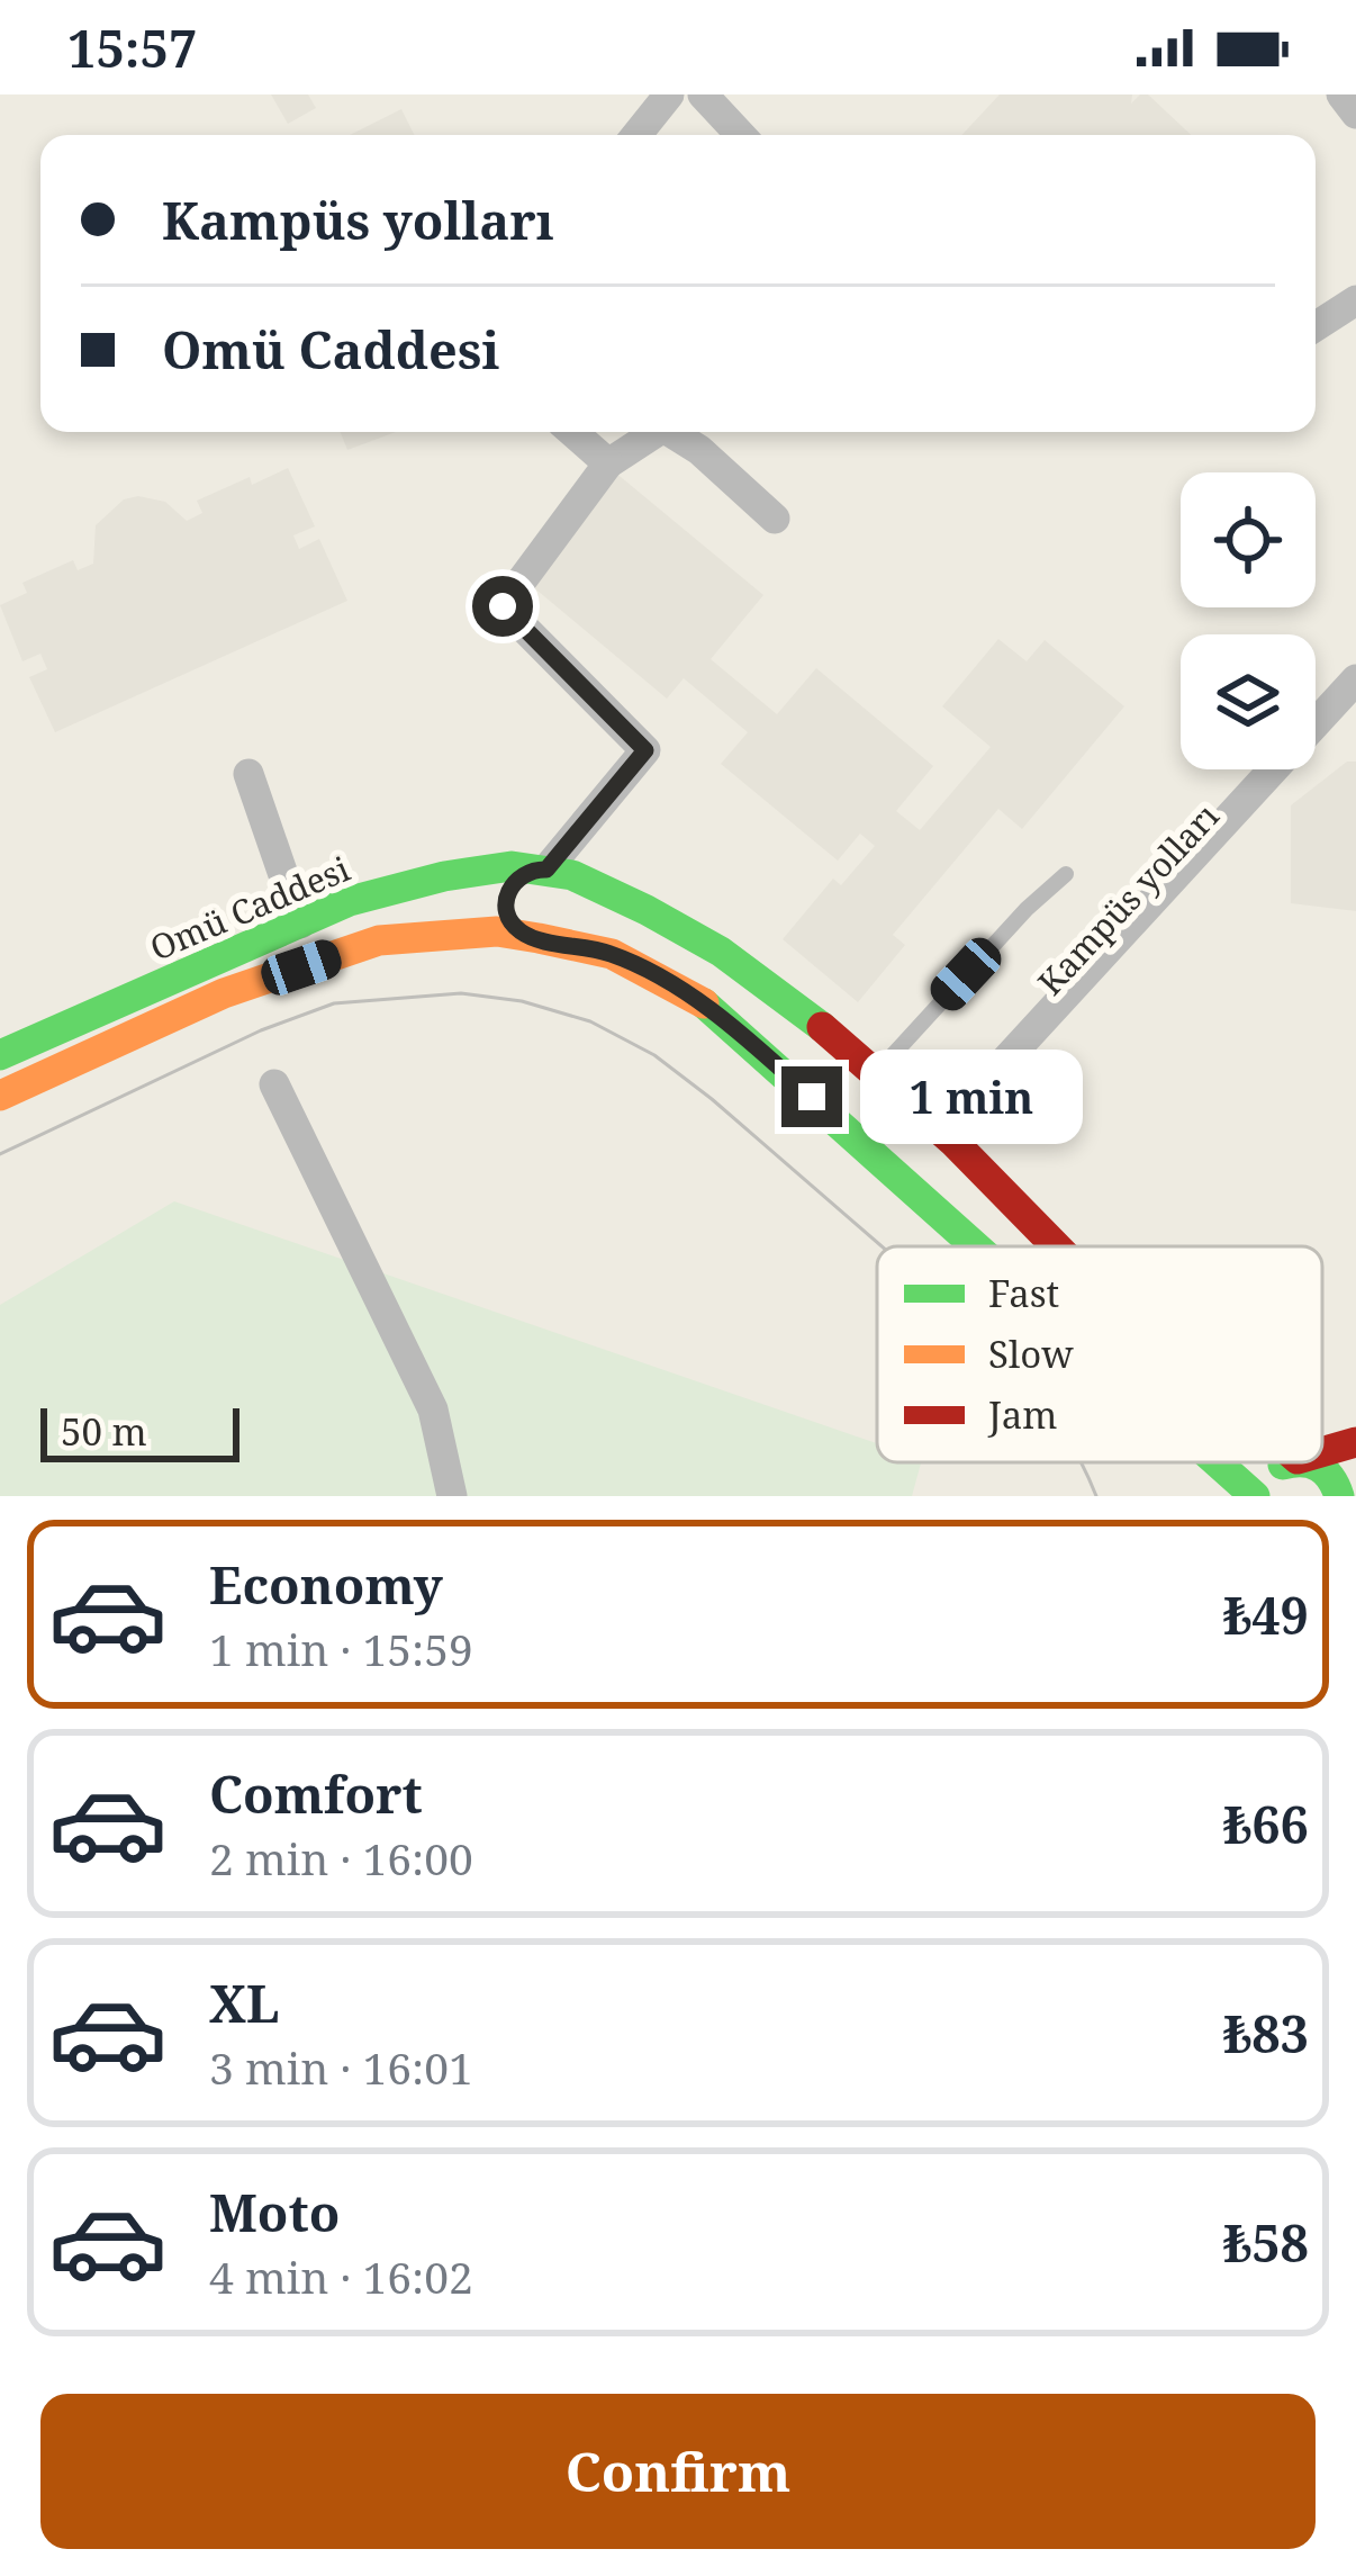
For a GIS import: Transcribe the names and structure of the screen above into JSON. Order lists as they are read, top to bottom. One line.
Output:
{"streets":{"street":["Kampüs yolları","Omü Caddesi"]},"crossings":[["Kampüs yolları","Omü Caddesi"]],"legend":["Fast","Slow","Jam"],"scale_bar":"50 m","page":{"status":"15:57","banner":["Kampüs yolları","Omü Caddesi"],"bubble":"1 min","scale":"50 m","list":[{"name":"Economy","note":"1 min · 15:59","value":"₺49"},{"name":"Comfort","note":"2 min · 16:00","value":"₺66"},{"name":"XL","note":"3 min · 16:01","value":"₺83"},{"name":"Moto","note":"4 min · 16:02","value":"₺58"}],"buttons":"Confirm"}}
